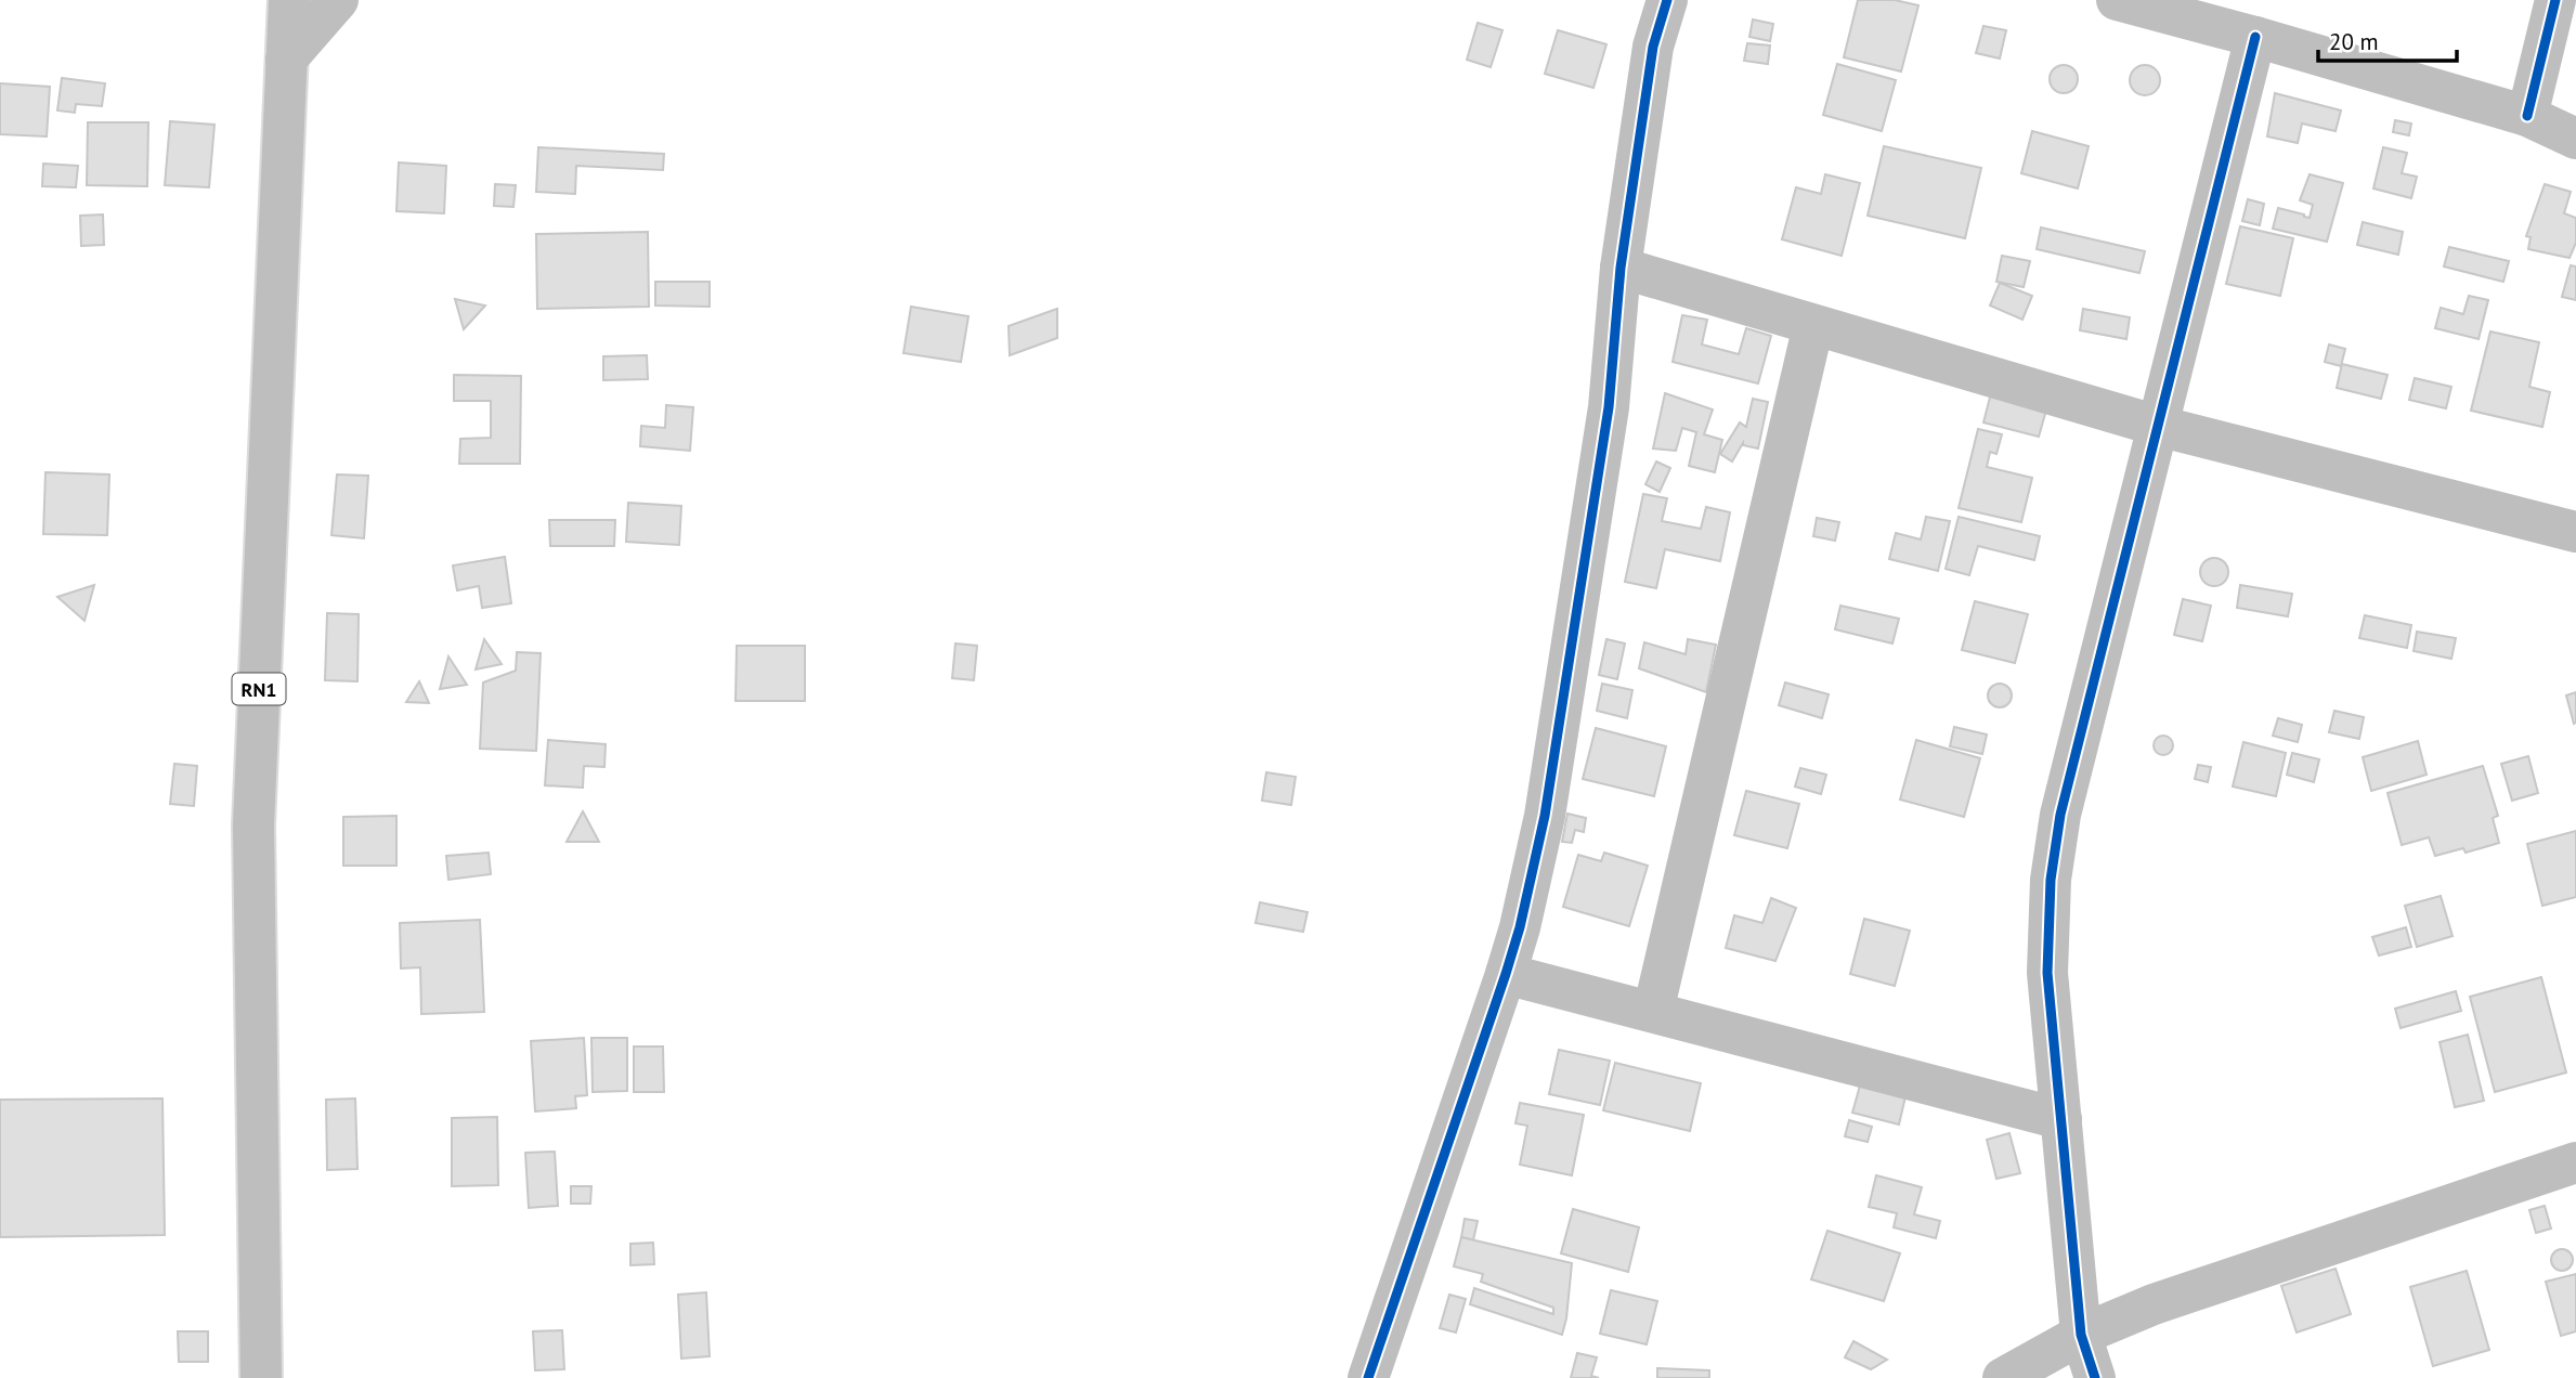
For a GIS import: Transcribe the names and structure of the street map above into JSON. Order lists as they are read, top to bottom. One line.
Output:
{"streets":{"main road":["RN1"]},"scale_bar":"20 m"}
